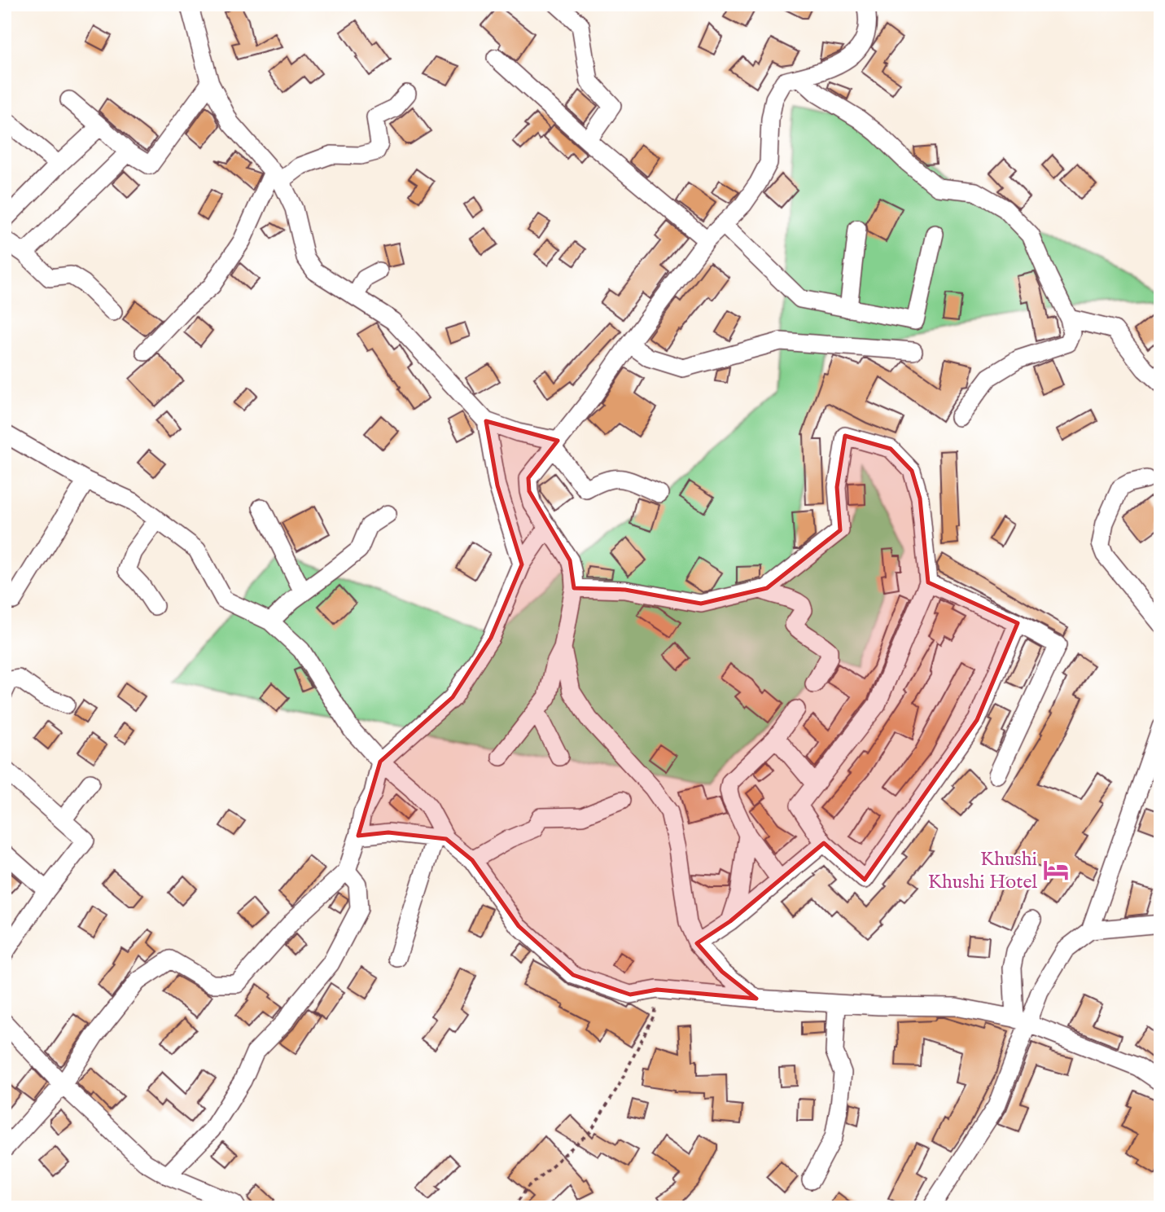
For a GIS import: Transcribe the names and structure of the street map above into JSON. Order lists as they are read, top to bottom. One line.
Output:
{"places":{"hotel":["Khushi Khushi Hotel"]}}
